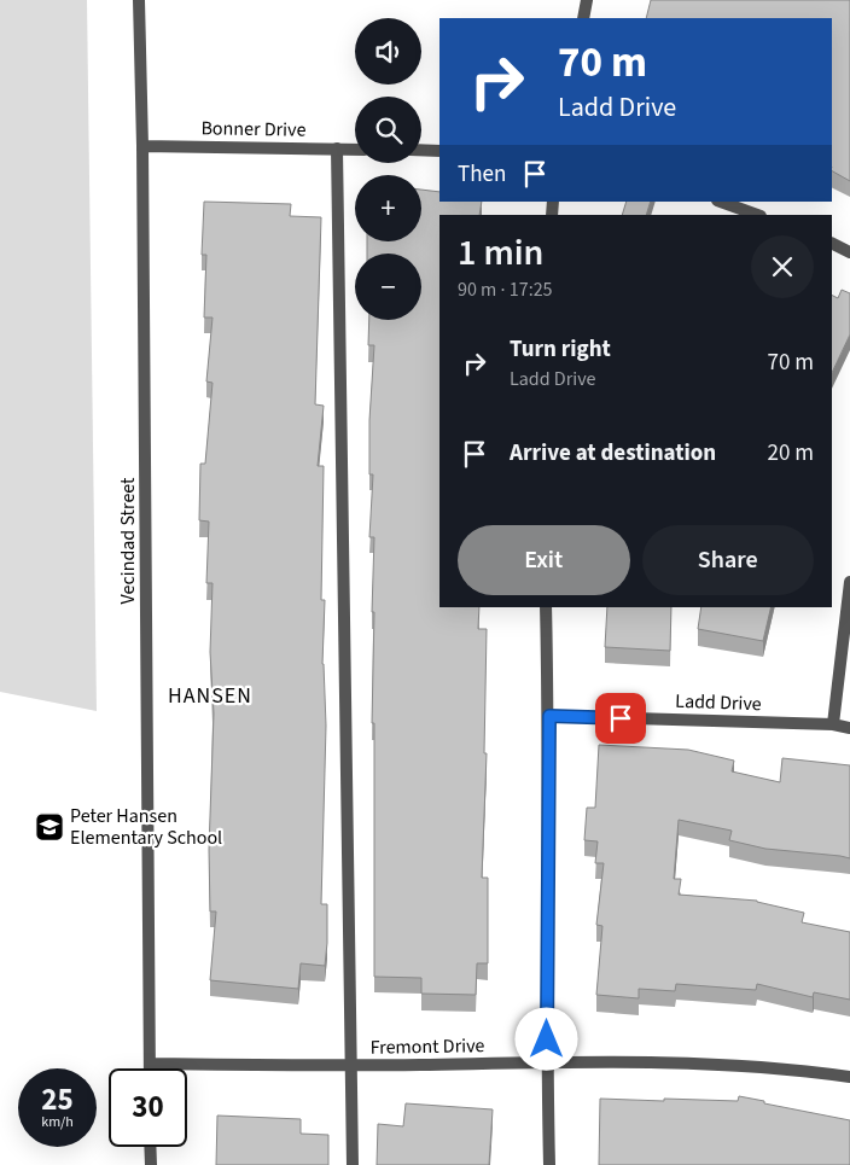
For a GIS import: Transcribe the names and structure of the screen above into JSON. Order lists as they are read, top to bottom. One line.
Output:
{"streets":{"street":["Bonner Drive","Vecindad Street","Ladd Drive","Fremont Drive"]},"crossings":[["Bonner Drive","Vecindad Street"],["Vecindad Street","Fremont Drive"]],"districts":["HANSEN"],"places":{"school or university":["Peter Hansen Elementary School"]},"page":{"map_buttons":["+","−"],"turn":["70 m","Ladd Drive"],"then":"Then","heading":["1 min","90 m · 17:25"],"list":[{"name":"Turn right","note":"Ladd Drive","value":"70 m"},{"name":"Arrive at destination","value":"20 m"}],"buttons":["Exit","Share"],"speed":"25 km/h","limit":"30"}}
